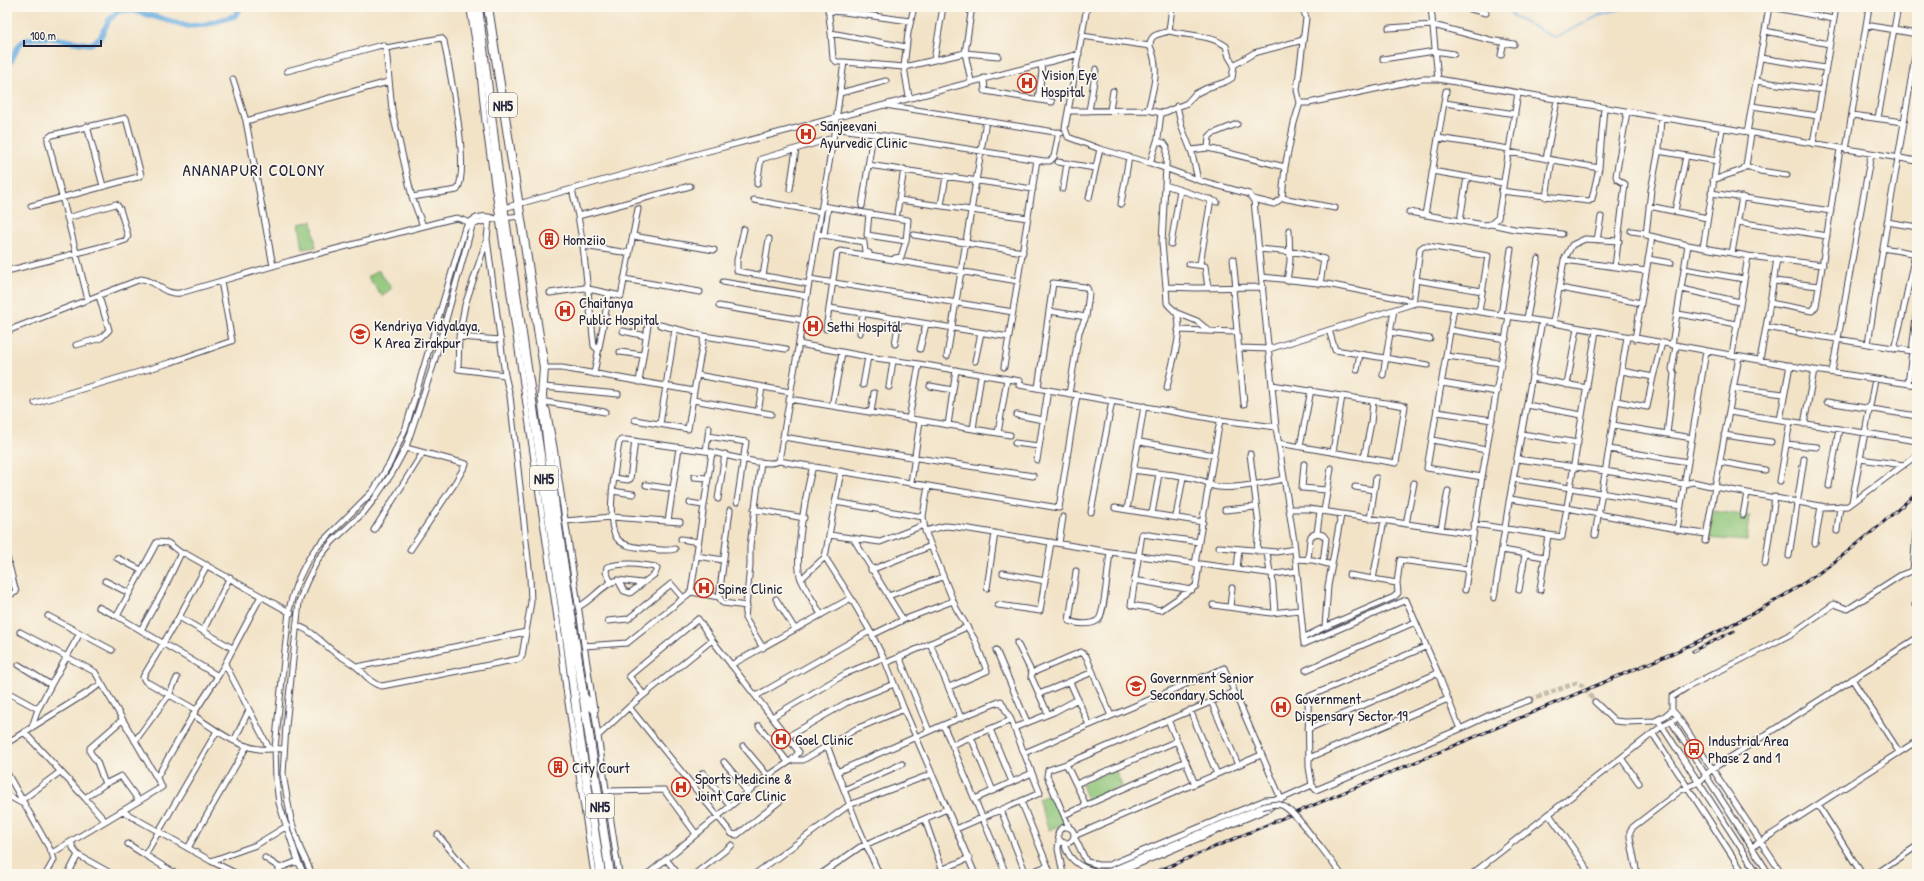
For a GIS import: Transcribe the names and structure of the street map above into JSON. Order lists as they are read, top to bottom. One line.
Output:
{"streets":{"highway":["NH5"]},"districts":["ANANAPURI COLONY"],"places":{"hospital":["Vision Eye Hospital","Sanjeevani Ayurvedic Clinic","Chaitanya Public Hospital","Sethi Hospital","Spine Clinic","Government Dispensary Sector 19","Goel Clinic","Sports Medicine & Joint Care Clinic"],"building":["Homziio","City Court"],"school or university":["Kendriya Vidyalaya, K Area Zirakpur","Government Senior Secondary School"],"bus stop":["Industrial Area Phase 2 and 1"]},"scale_bar":"100 m"}
